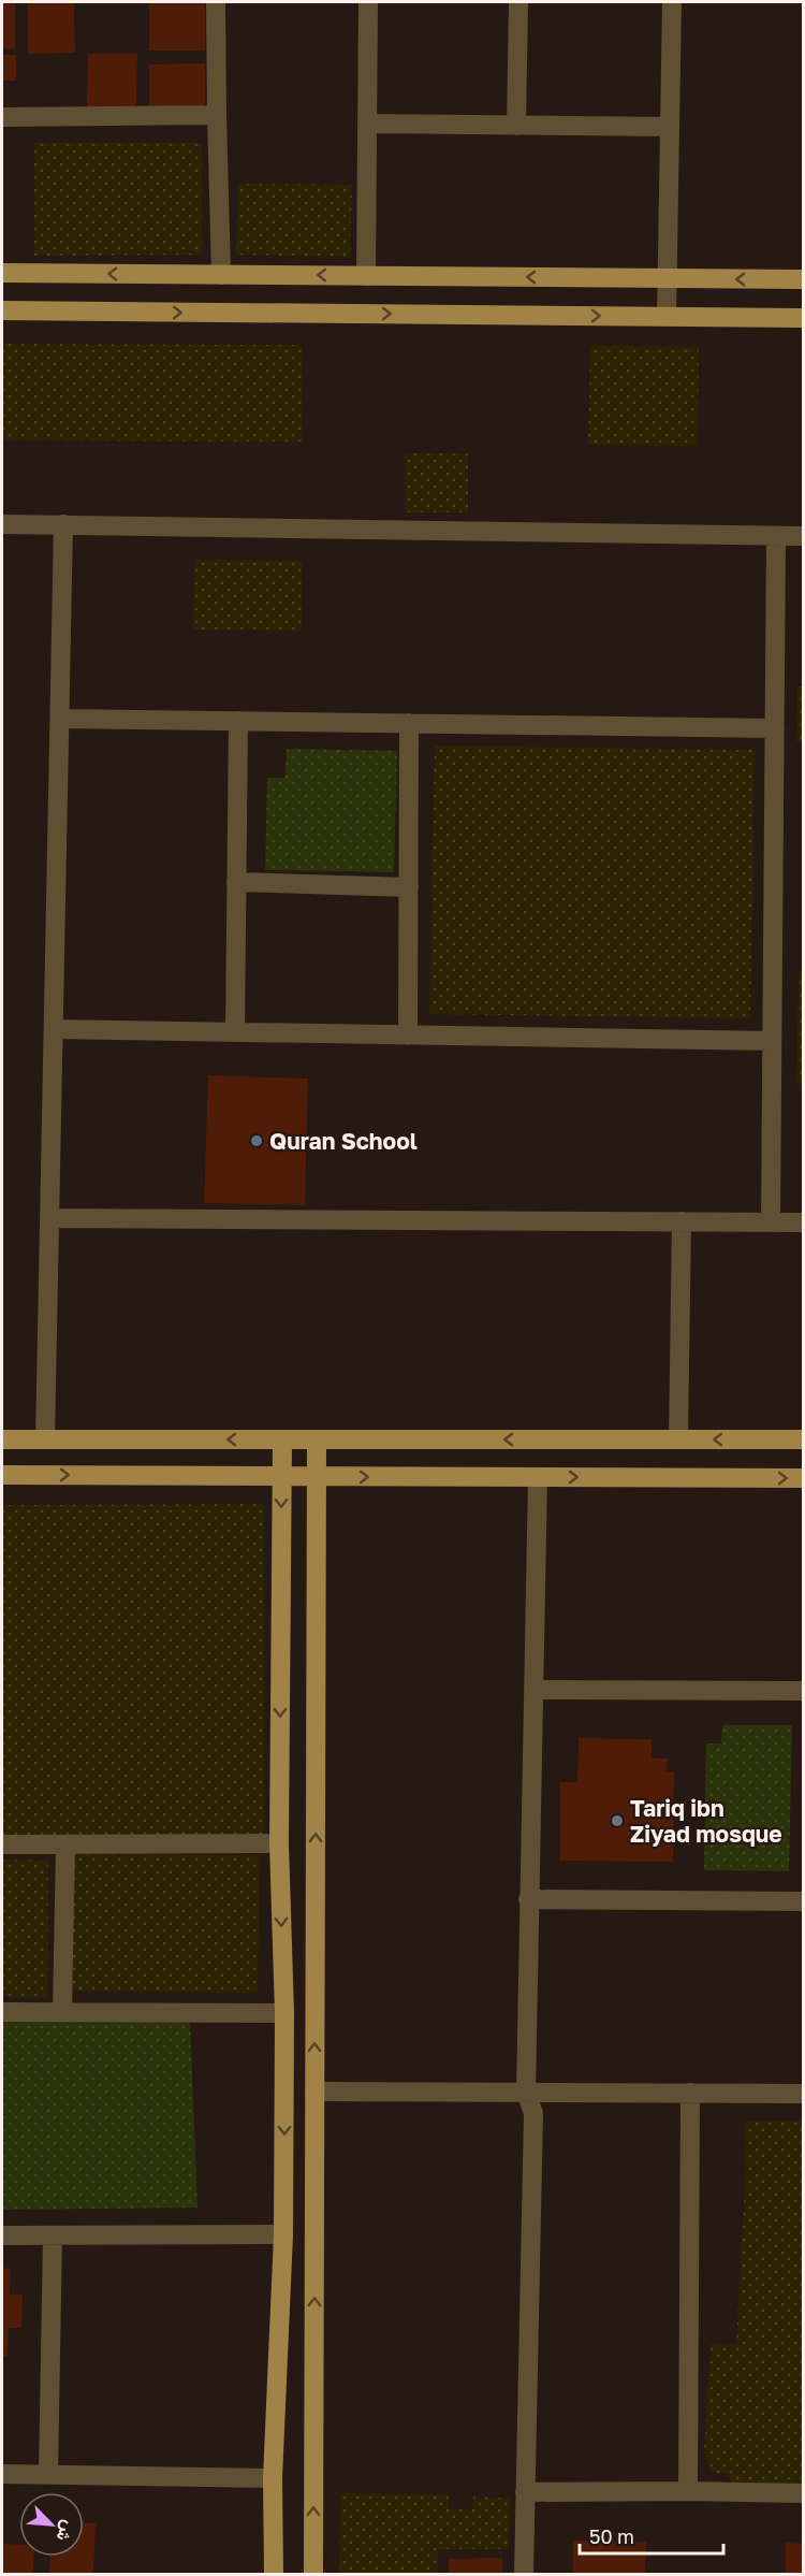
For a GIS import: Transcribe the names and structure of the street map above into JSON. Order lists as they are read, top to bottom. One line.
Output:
{"places":["Quran School","Tariq ibn Ziyad mosque"],"scale_bar":"50 m","north":"bottom right"}
